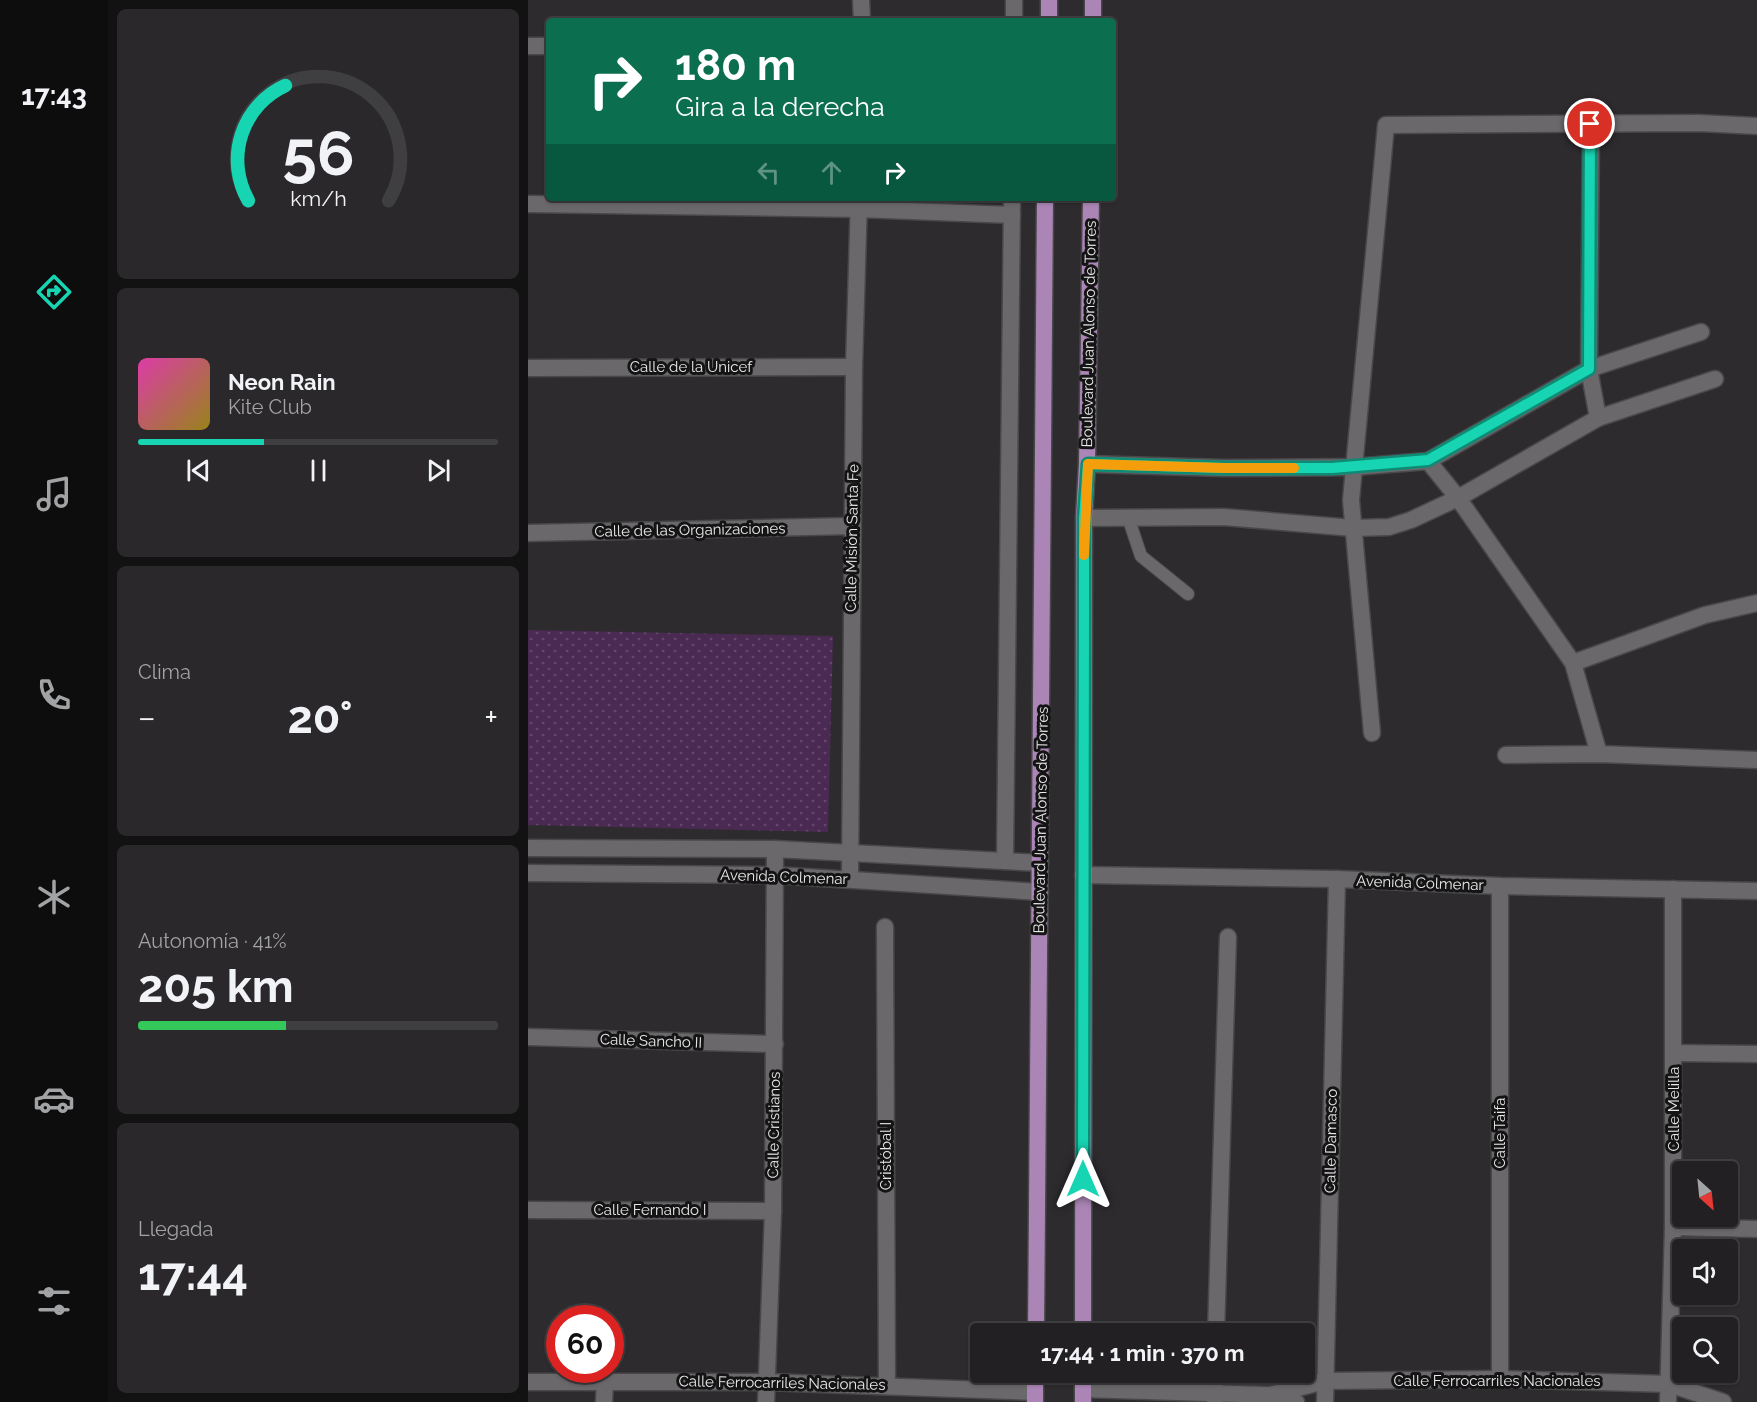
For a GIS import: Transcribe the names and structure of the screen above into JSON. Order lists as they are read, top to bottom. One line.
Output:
{"streets":{"main road":["Boulevard Juan Alonso de Torres"],"street":["Calle de la Unicef","Calle de las Organizaciones","Calle Misión Santa Fe","Avenida Colmenar","Calle Sancho II","Calle Melilla","Calle Cristianos","Calle Taifa","Calle Damasco","Cristóbal I","Calle Fernando I","Calle Ferrocarriles Nacionales"]},"crossings":[["Boulevard Juan Alonso de Torres","Avenida Colmenar"],["Calle de la Unicef","Calle Misión Santa Fe"],["Calle de las Organizaciones","Calle Misión Santa Fe"],["Calle Misión Santa Fe","Avenida Colmenar"],["Avenida Colmenar","Calle Melilla"],["Avenida Colmenar","Calle Cristianos"],["Avenida Colmenar","Calle Taifa"],["Avenida Colmenar","Calle Damasco"],["Calle Sancho II","Calle Cristianos"],["Calle Melilla","Calle Ferrocarriles Nacionales"],["Calle Cristianos","Calle Fernando I"],["Calle Cristianos","Calle Ferrocarriles Nacionales"],["Calle Taifa","Calle Ferrocarriles Nacionales"],["Calle Damasco","Calle Ferrocarriles Nacionales"],["Cristóbal I","Calle Ferrocarriles Nacionales"]],"north":"bottom right","page":{"tabs":"17:43","turn":["180 m","Gira a la derecha"],"song":["Neon Rain","Kite Club"],"tile":["Clima",["Autonomía · 41%","205 km"],["Llegada","17:44"]],"heat":["−","20°","+"],"limit":"60","trip":"17:44 · 1 min · 370 m","gauge":["56","km/h"]}}
